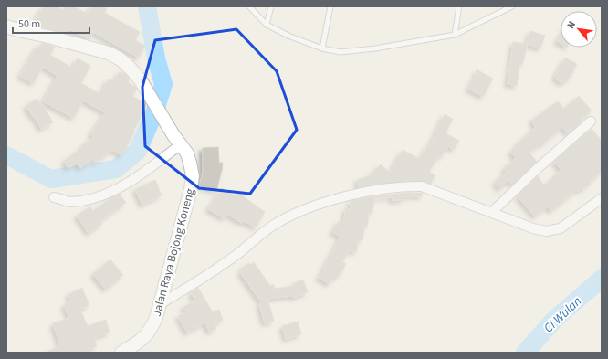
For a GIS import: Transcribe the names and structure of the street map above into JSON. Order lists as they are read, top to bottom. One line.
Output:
{"streets":{"main road":["Jalan Raya Bojong Koneng"]},"water":["Ci Wulan"],"scale_bar":"50 m","north":"top left"}
